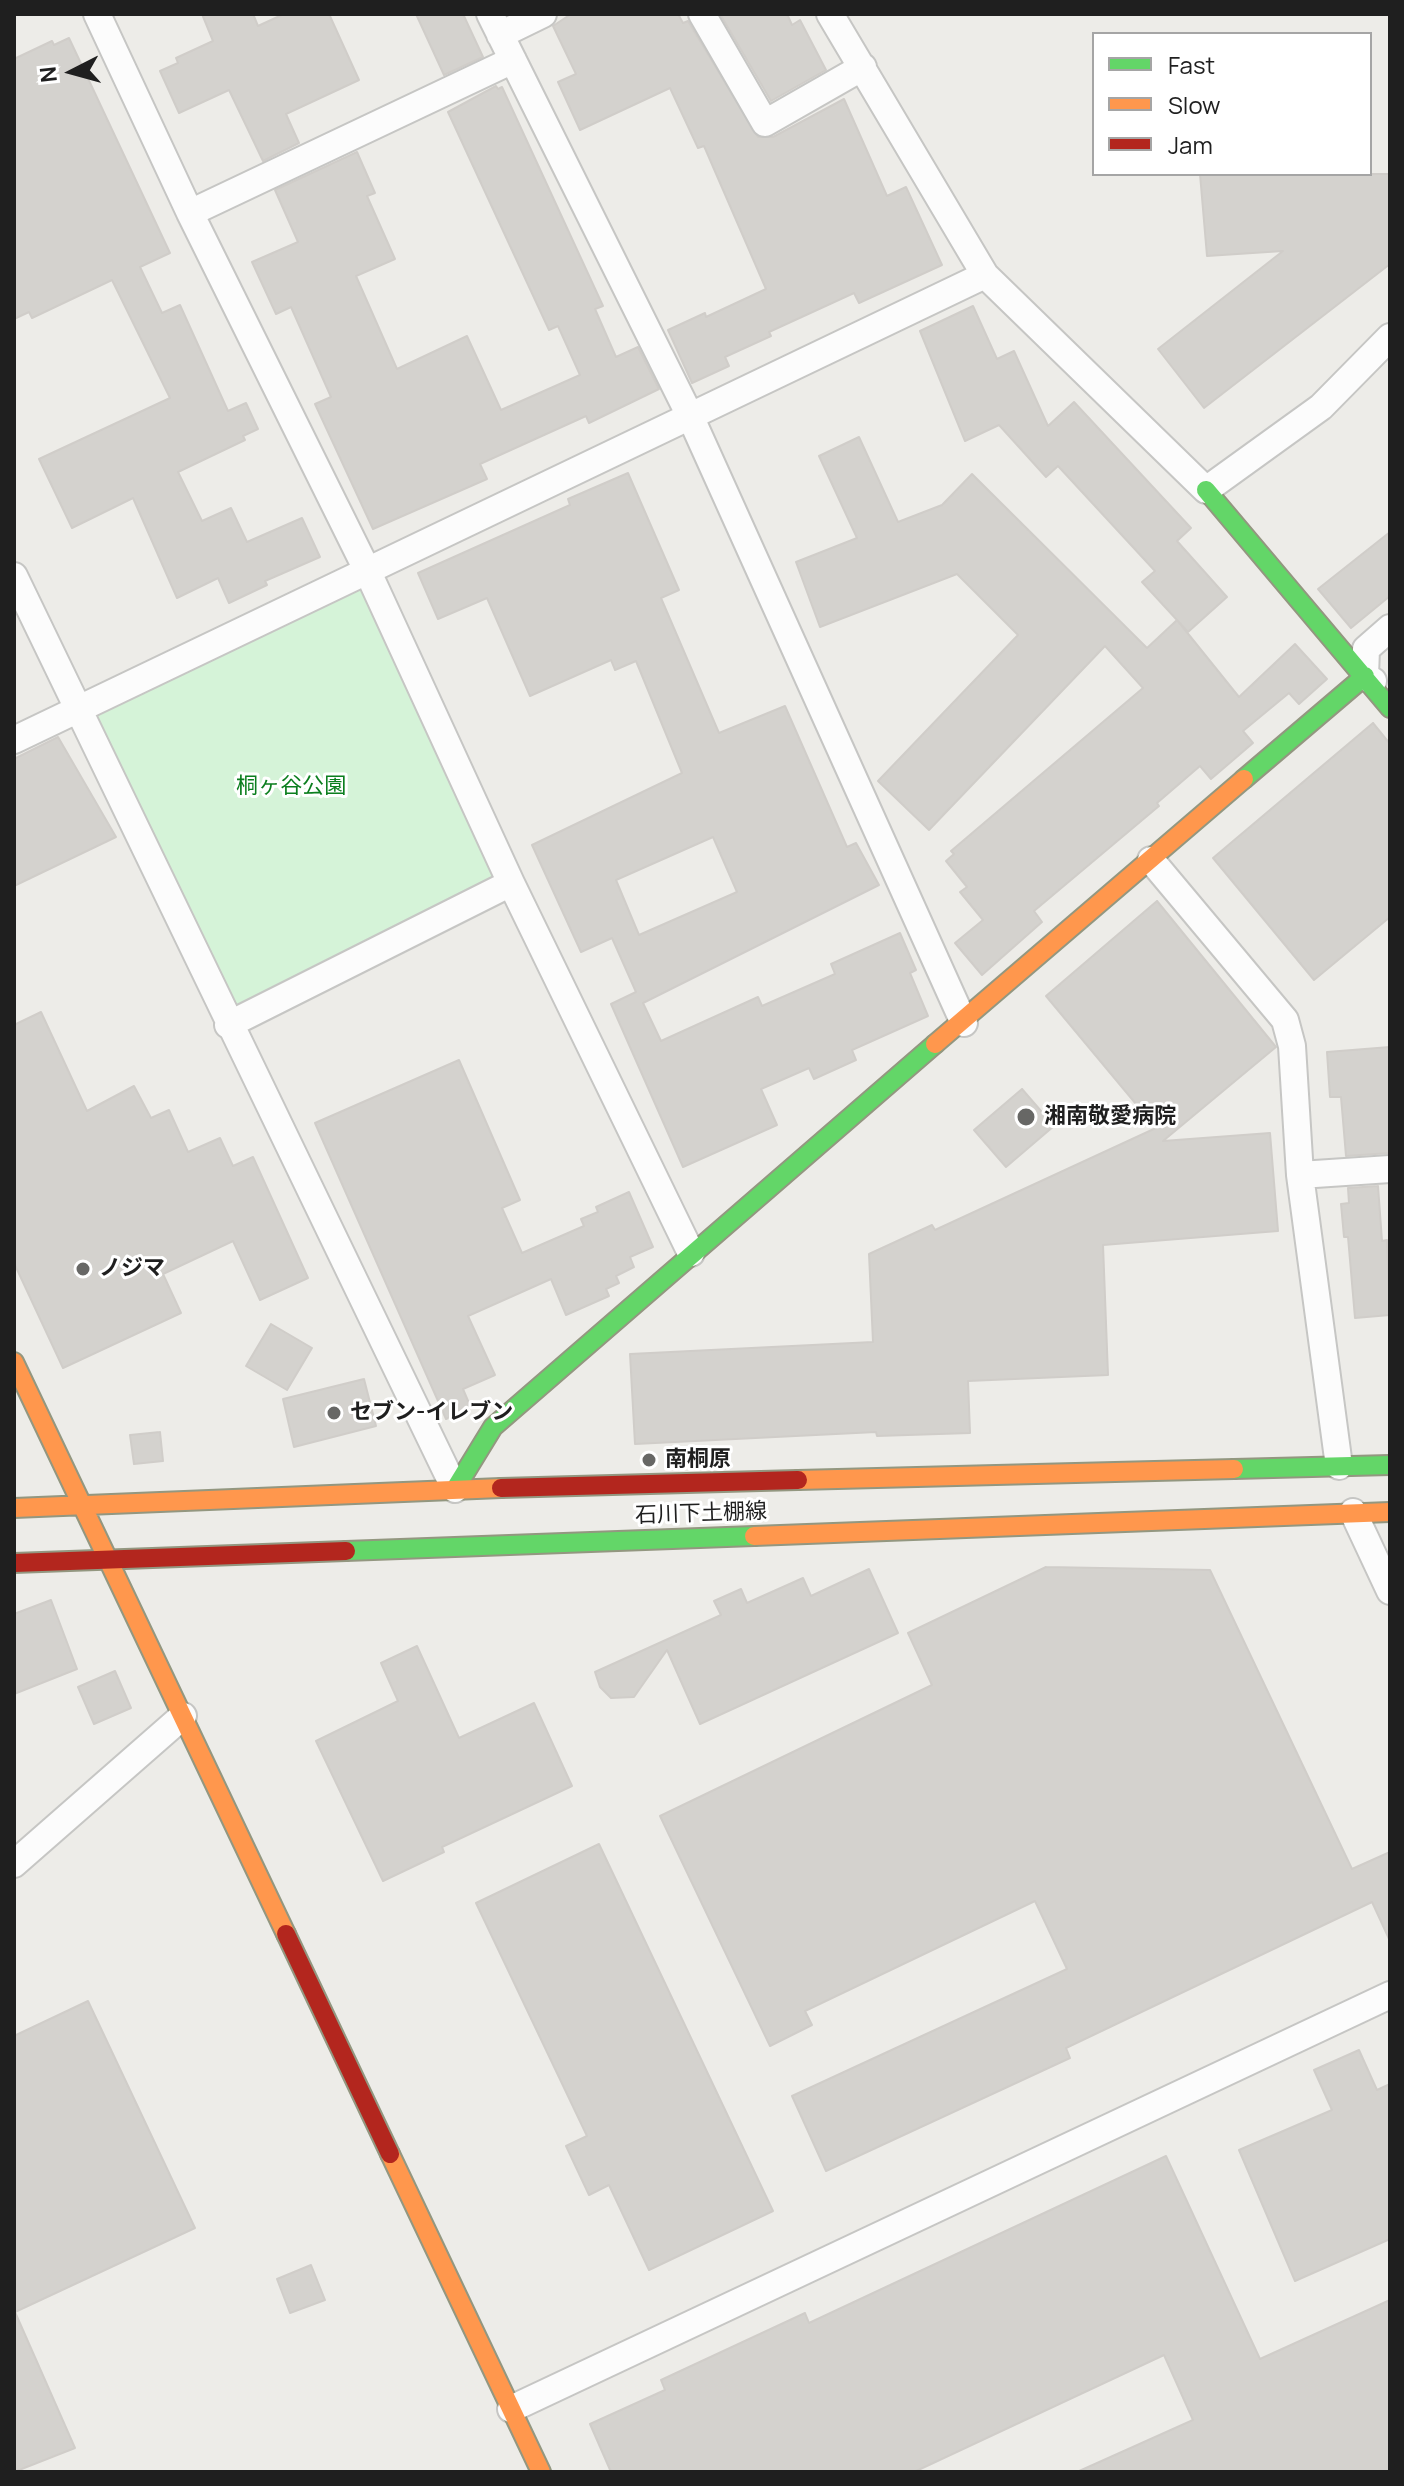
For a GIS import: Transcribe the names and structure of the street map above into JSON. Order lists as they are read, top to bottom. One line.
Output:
{"streets":{"street":["石川下土棚線"]},"parks":["桐ヶ谷公園"],"places":["湘南敬愛病院","ノジマ","セブン-イレブン","南桐原"],"legend":["Fast","Slow","Jam"],"north":"left"}
